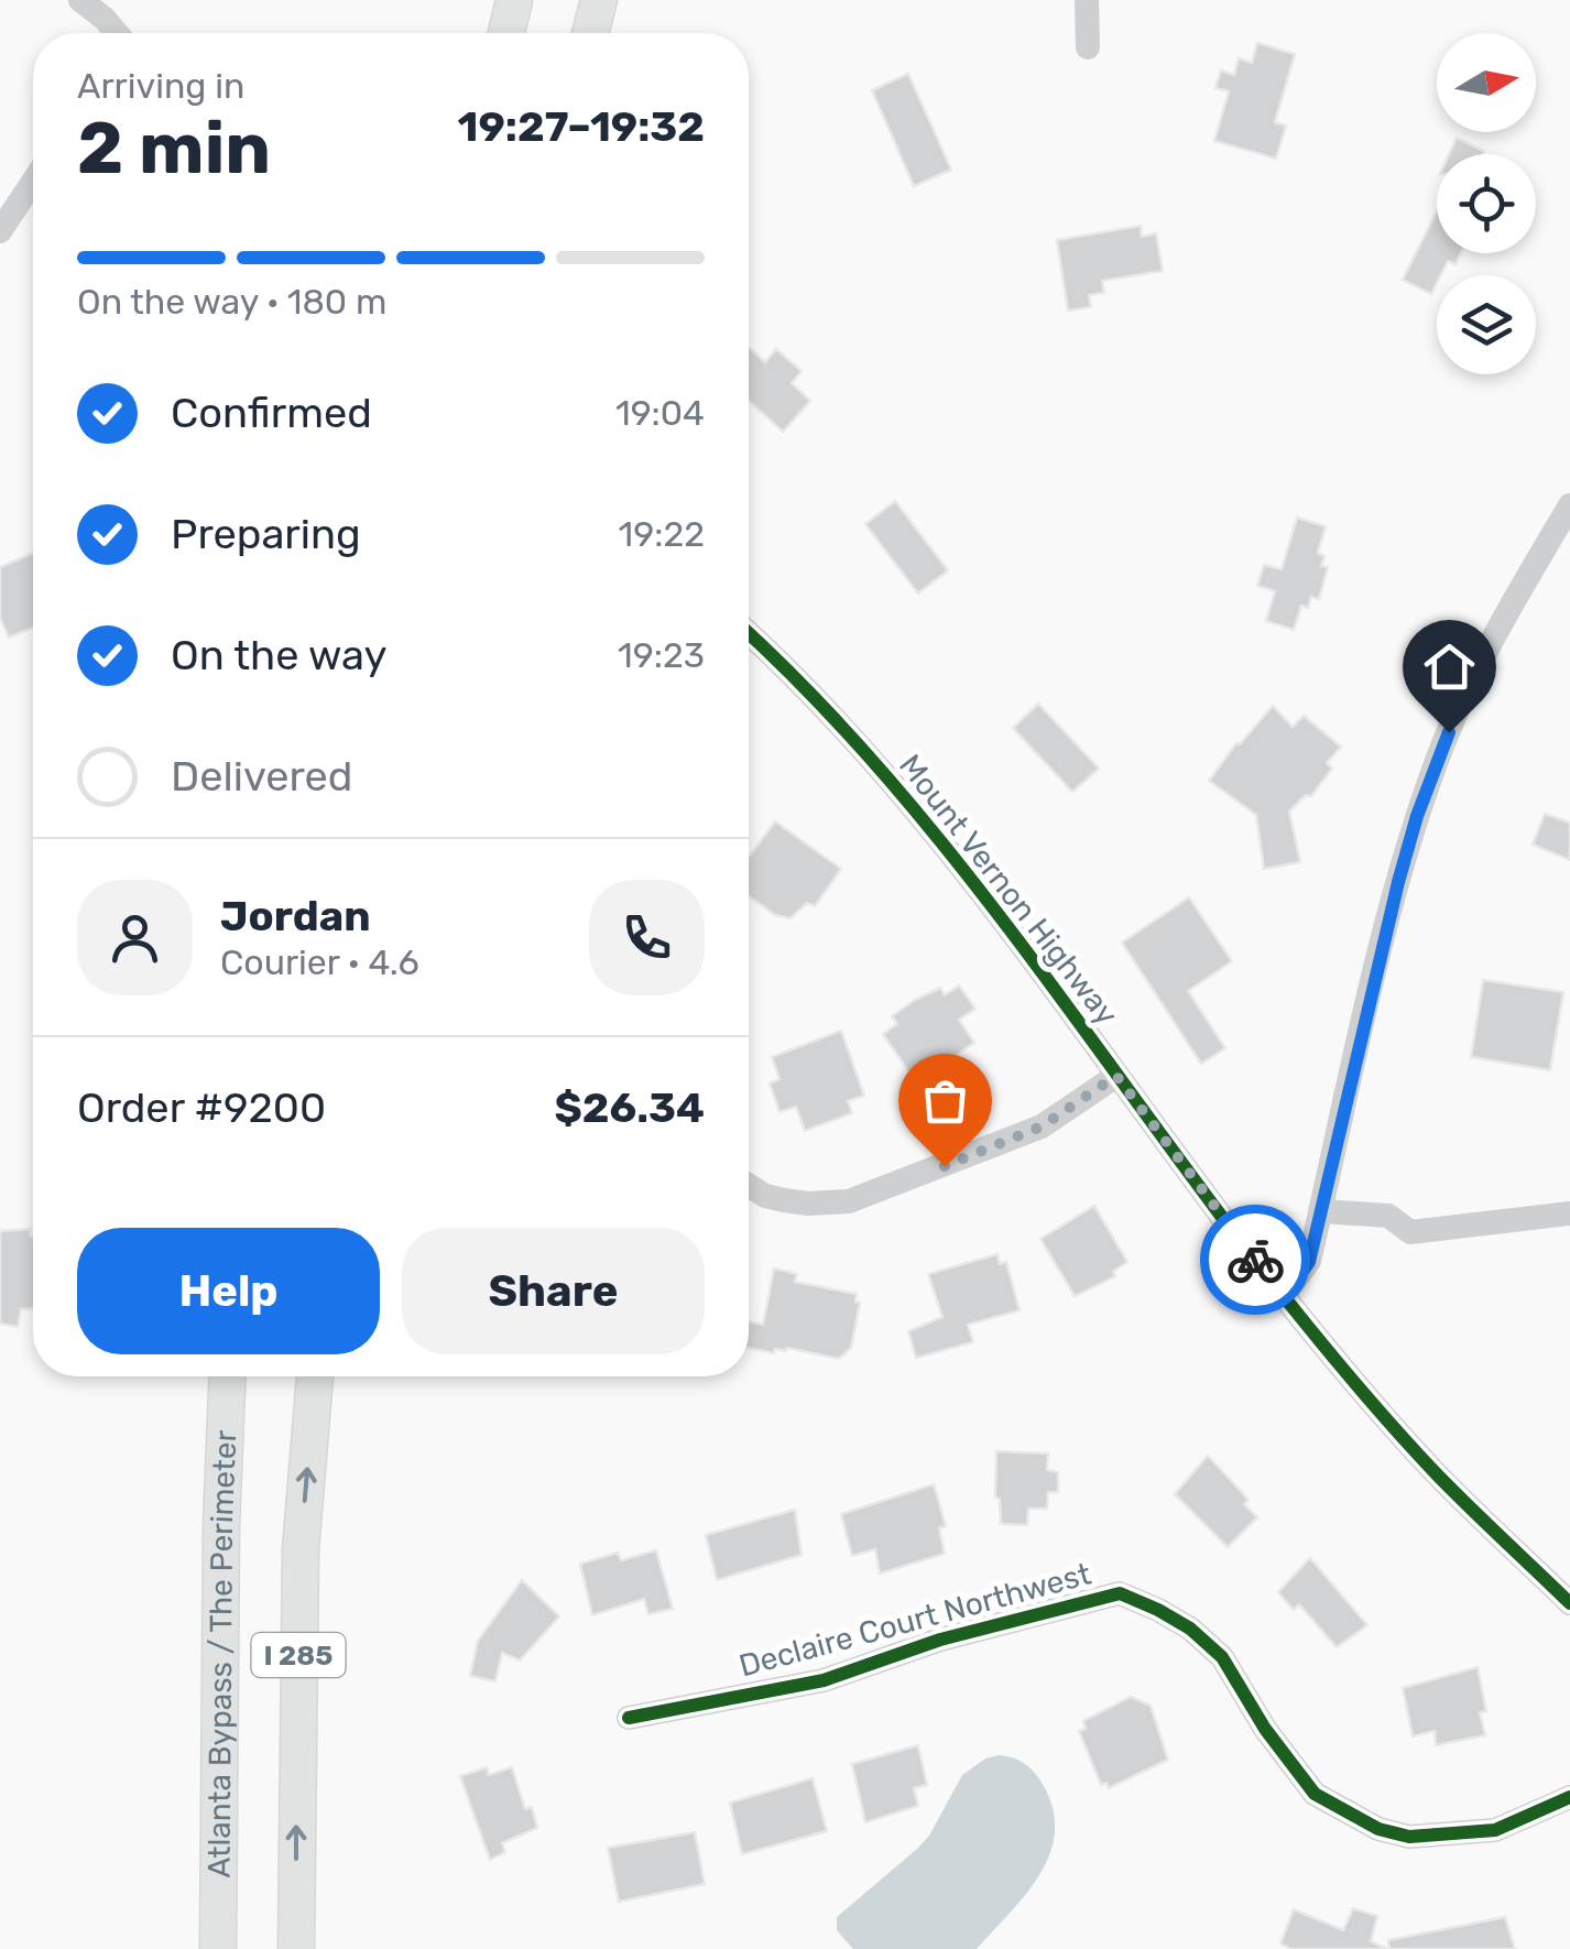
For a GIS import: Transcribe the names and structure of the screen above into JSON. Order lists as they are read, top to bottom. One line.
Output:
{"streets":{"highway":["I 285","Atlanta Bypass / The Perimeter"],"street":["Mount Vernon Highway","Declaire Court Northwest"]},"north":"right","page":{"heading":["2 min","Arriving in","19:27–19:32"],"panel":["Jordan","Courier · 4.6","Order #9200","$26.34"],"bar":"On the way · 180 m","list":[["Confirmed","19:04"],["Preparing","19:22"],["On the way","19:23"],"Delivered"],"buttons":["Help","Share"]}}
